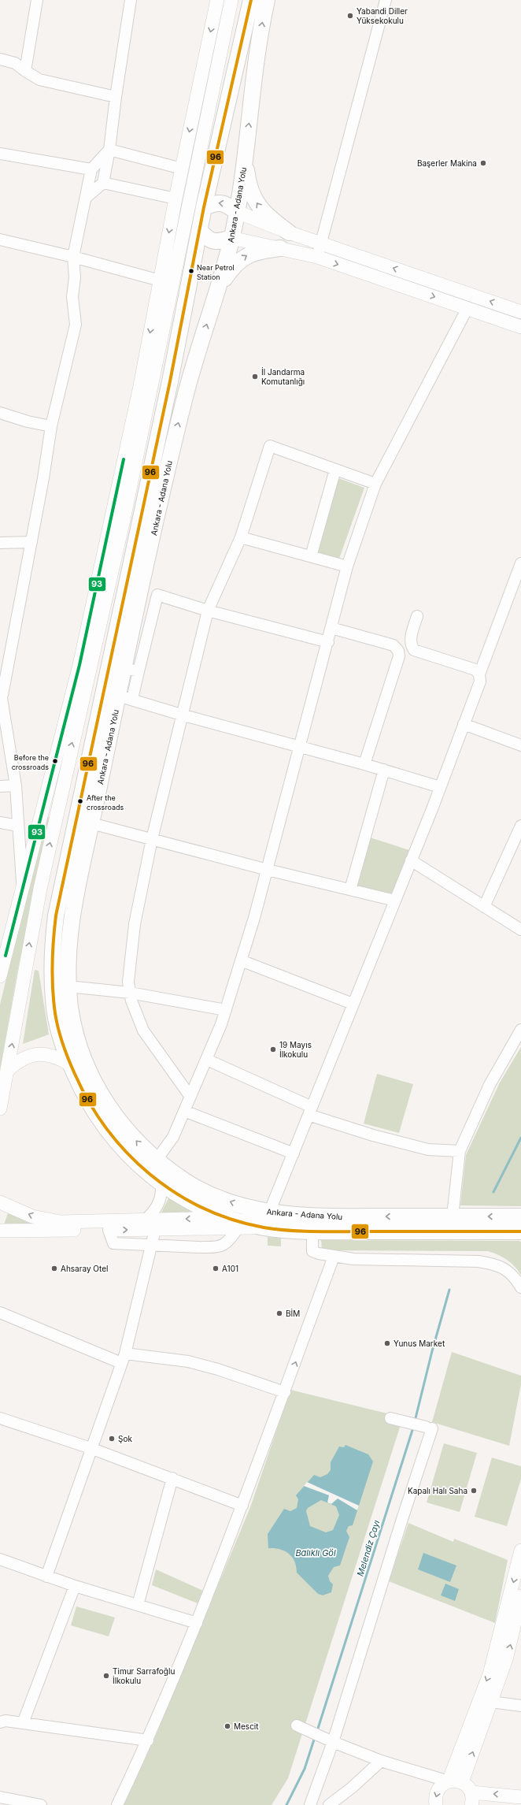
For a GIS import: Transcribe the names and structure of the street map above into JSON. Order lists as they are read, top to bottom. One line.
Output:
{"streets":{"highway":["Ankara - Adana Yolu"]},"water":["Melendiz Çayı","Balıklı Göl"],"places":["Yabandi Diller Yüksekokulu","Başerler Makina","Near Petrol Station","İl Jandarma Komutanlığı","Before the crossroads","After the crossroads","19 Mayıs İlkokulu","Ahsaray Otel","A101","BİM","Yunus Market","Şok","Kapalı Halı Saha","Timur Sarrafoğlu İlkokulu","Mescit"],"lines":["transit line 96","transit line 93"]}
